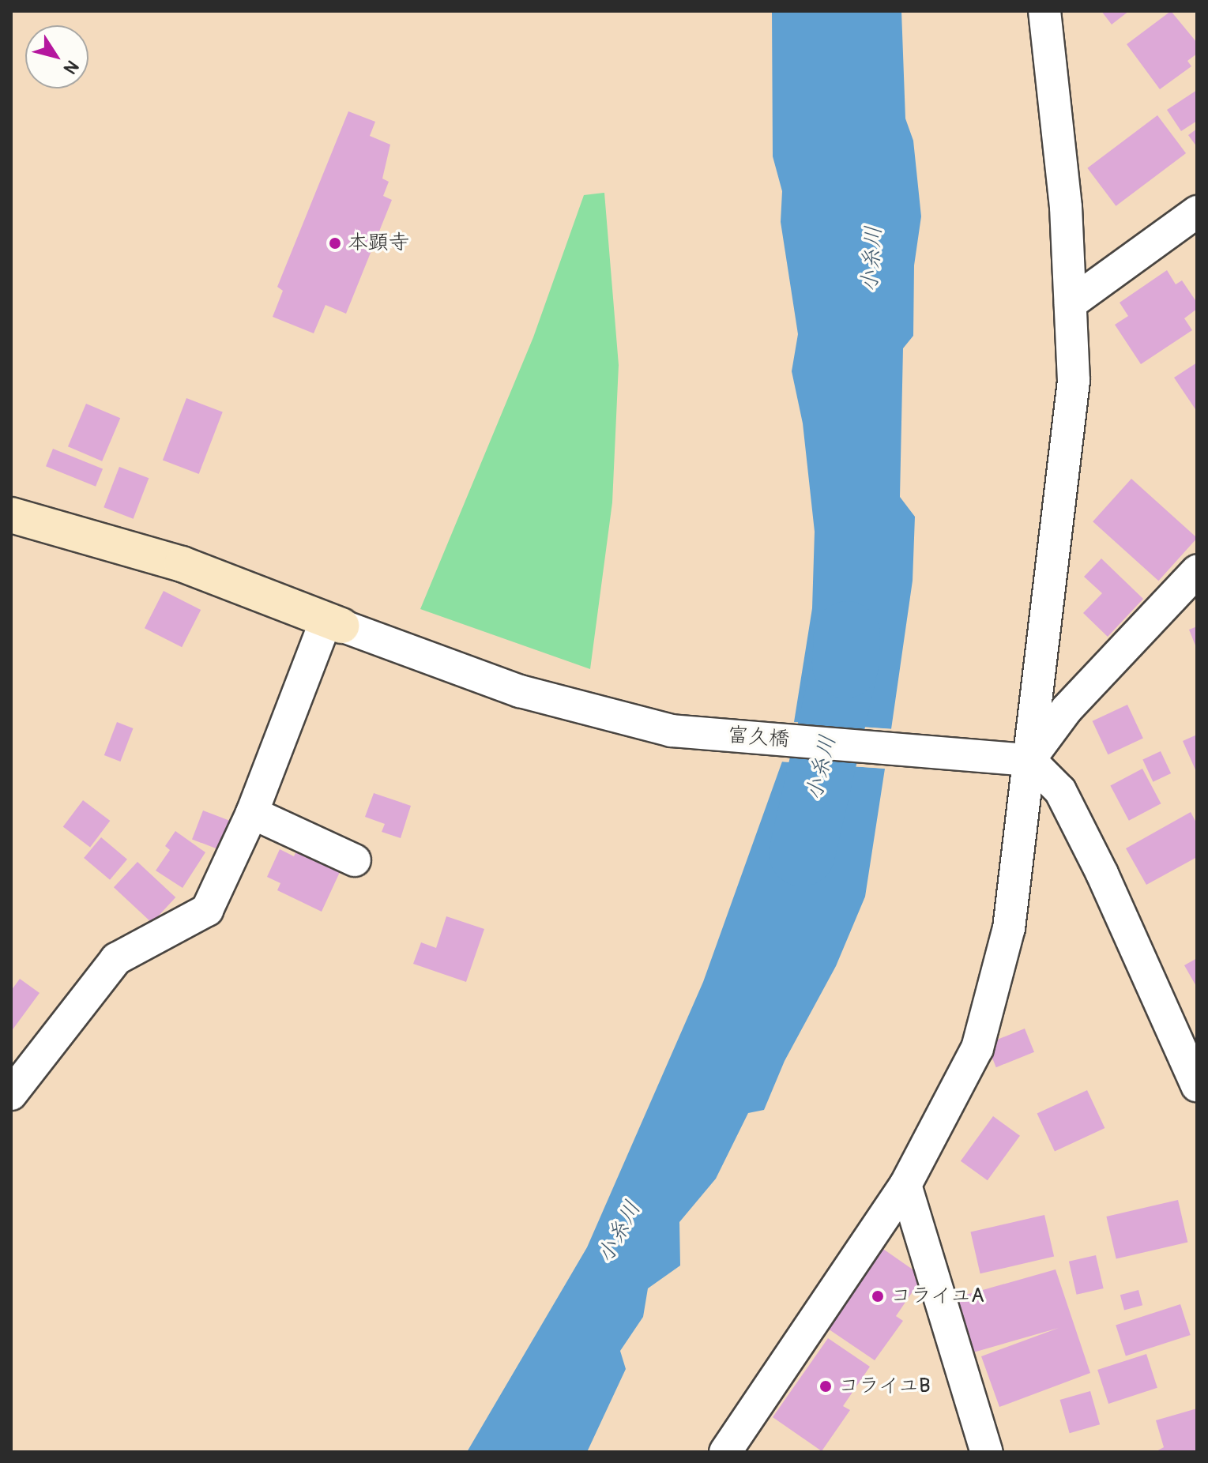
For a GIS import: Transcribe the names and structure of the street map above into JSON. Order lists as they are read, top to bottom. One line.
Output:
{"streets":{"street":["富久橋"]},"water":["小糸川"],"places":["本顕寺","コライユA","コライユB"],"north":"bottom right"}
